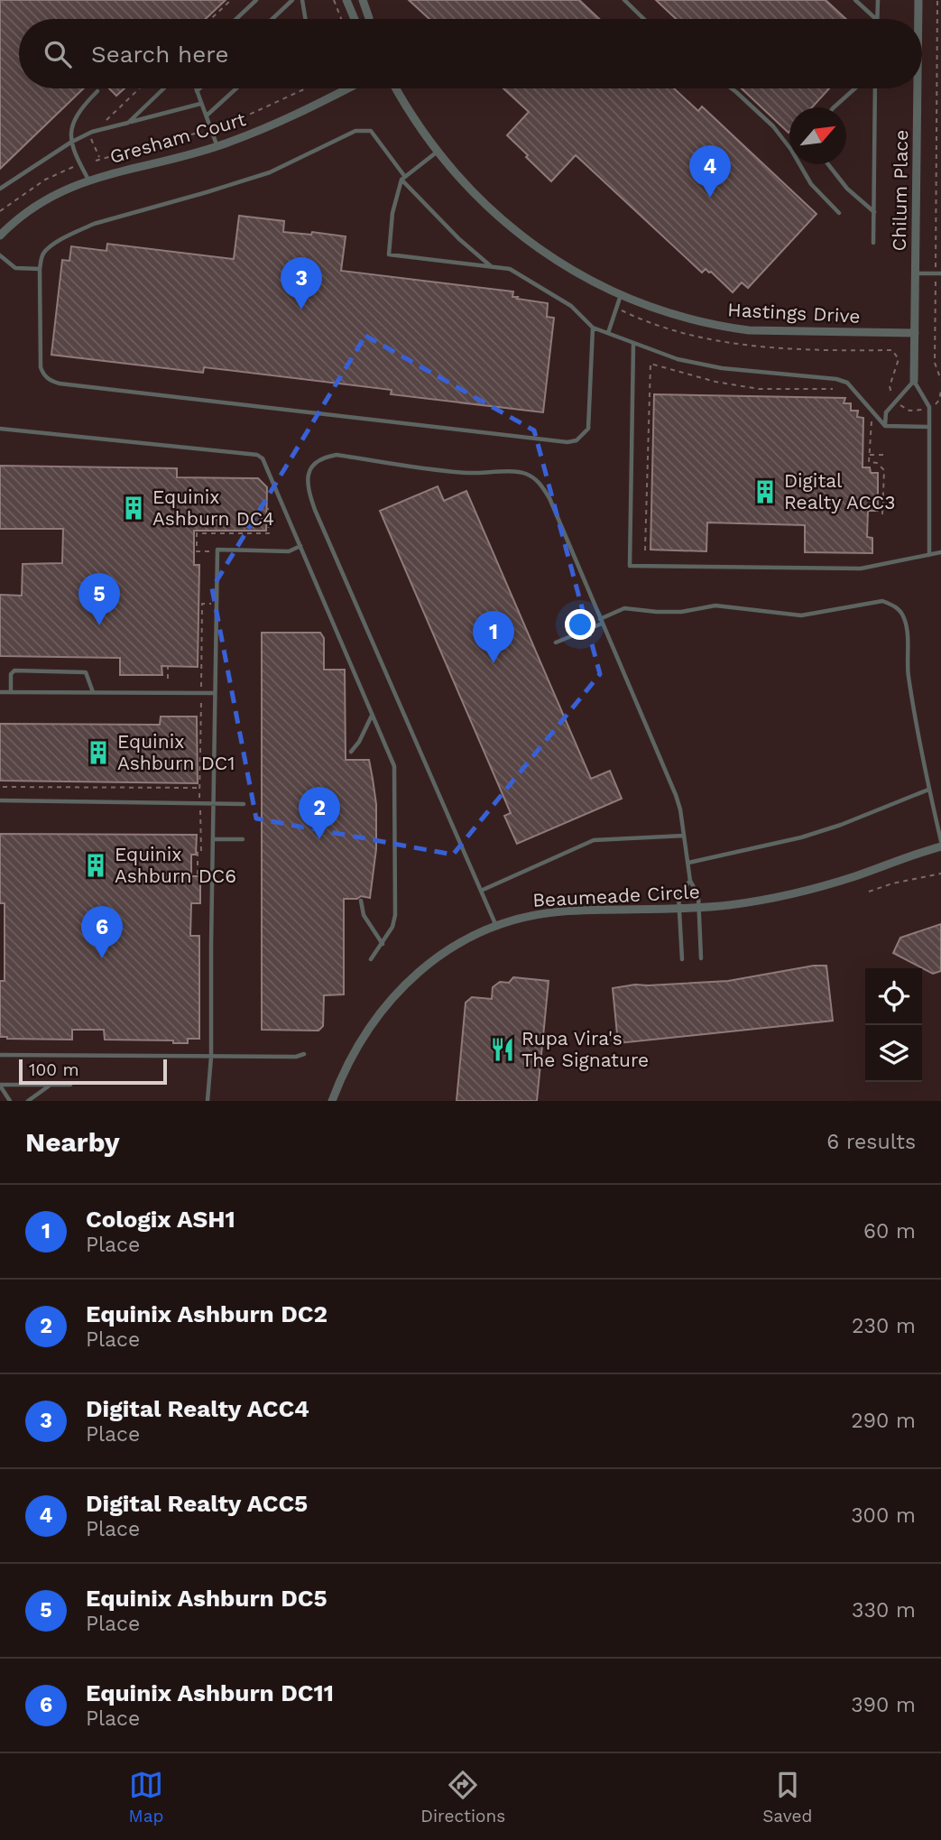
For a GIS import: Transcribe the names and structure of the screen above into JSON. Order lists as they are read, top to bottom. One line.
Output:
{"streets":{"street":["Gresham Court","Chilum Place","Hastings Drive","Beaumeade Circle"]},"crossings":[["Chilum Place","Hastings Drive"]],"places":{"building":["Digital Realty ACC3","Equinix Ashburn DC4","Equinix Ashburn DC1","Equinix Ashburn DC6"],"restaurant":["Rupa Vira's The Signature"]},"scale_bar":"100 m","north":"top right","page":{"search":"Search here","pins":["4","3","5","1","2","6"],"scale":"100 m","heading":["Nearby","6 results"],"list":[{"mark":"1","name":"Cologix ASH1","note":"Place","value":"60 m"},{"mark":"2","name":"Equinix Ashburn DC2","note":"Place","value":"230 m"},{"mark":"3","name":"Digital Realty ACC4","note":"Place","value":"290 m"},{"mark":"4","name":"Digital Realty ACC5","note":"Place","value":"300 m"},{"mark":"5","name":"Equinix Ashburn DC5","note":"Place","value":"330 m"},{"mark":"6","name":"Equinix Ashburn DC11","note":"Place","value":"390 m"}],"nav":["Map","Directions","Saved"]}}
